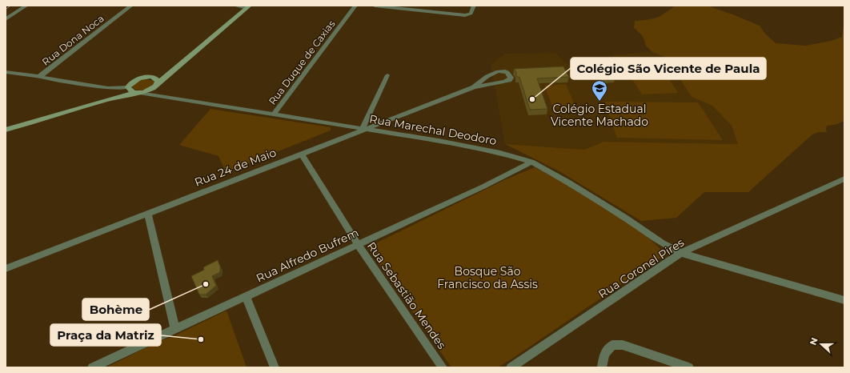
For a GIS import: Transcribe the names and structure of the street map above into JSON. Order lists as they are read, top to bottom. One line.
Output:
{"streets":{"street":["Rua Dona Noca","Rua Duque de Caxias","Rua Marechal Deodoro","Rua 24 de Maio","Rua Alfredo Bufrem","Rua Coronel Pires","Rua Sebastião Mendes"]},"crossings":[["Rua Dona Noca","Rua Marechal Deodoro"],["Rua Duque de Caxias","Rua Marechal Deodoro"],["Rua Marechal Deodoro","Rua 24 de Maio"],["Rua Marechal Deodoro","Rua Alfredo Bufrem"],["Rua Marechal Deodoro","Rua Coronel Pires"],["Rua 24 de Maio","Rua Sebastião Mendes"],["Rua Alfredo Bufrem","Rua Sebastião Mendes"]],"parks":["Bosque São Francisco da Assis"],"places":{"other":["Colégio São Vicente de Paula","Bohème","Praça da Matriz"],"school or university":["Colégio Estadual Vicente Machado"]},"north":"left"}
